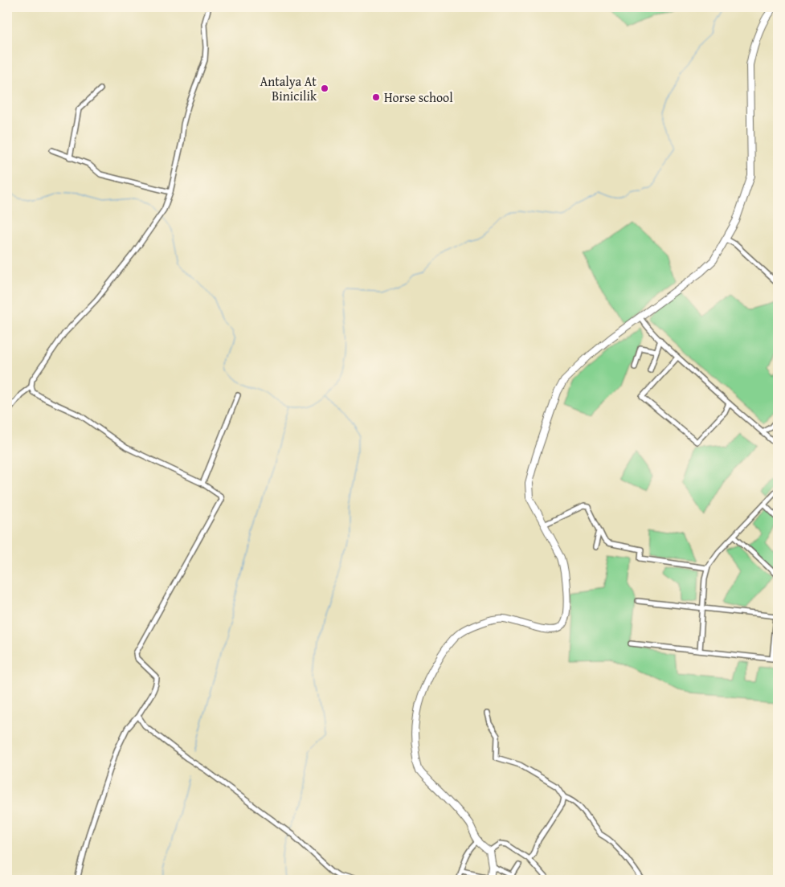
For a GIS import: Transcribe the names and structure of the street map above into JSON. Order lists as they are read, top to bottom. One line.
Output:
{"places":["Antalya At Binicilik","Horse school"]}
